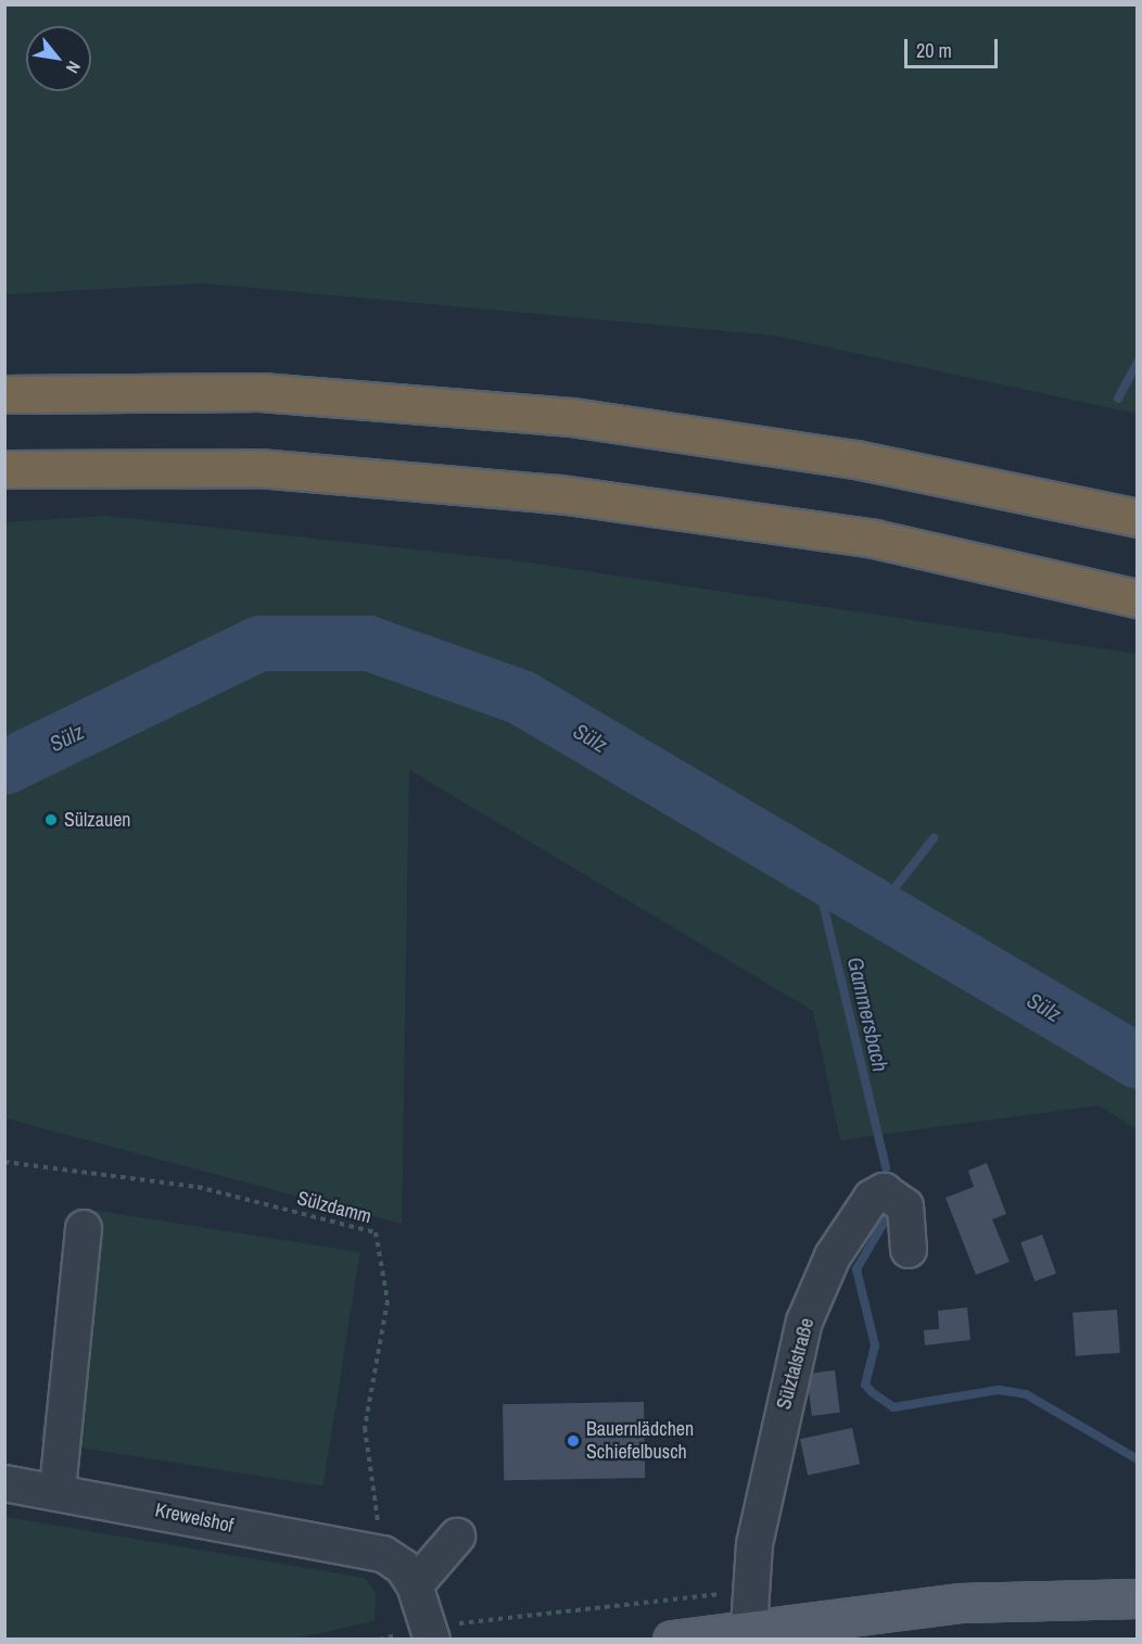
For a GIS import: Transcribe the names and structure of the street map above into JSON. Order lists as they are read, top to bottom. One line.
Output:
{"streets":{"street":["Sülztalstraße","Krewelshof"],"path":["Sülzdamm"]},"crossings":[["Sülzdamm","Krewelshof"]],"water":["Sülz","Gammersbach"],"places":["Sülzauen","Bauernlädchen Schiefelbusch"],"scale_bar":"20 m","north":"bottom right"}
